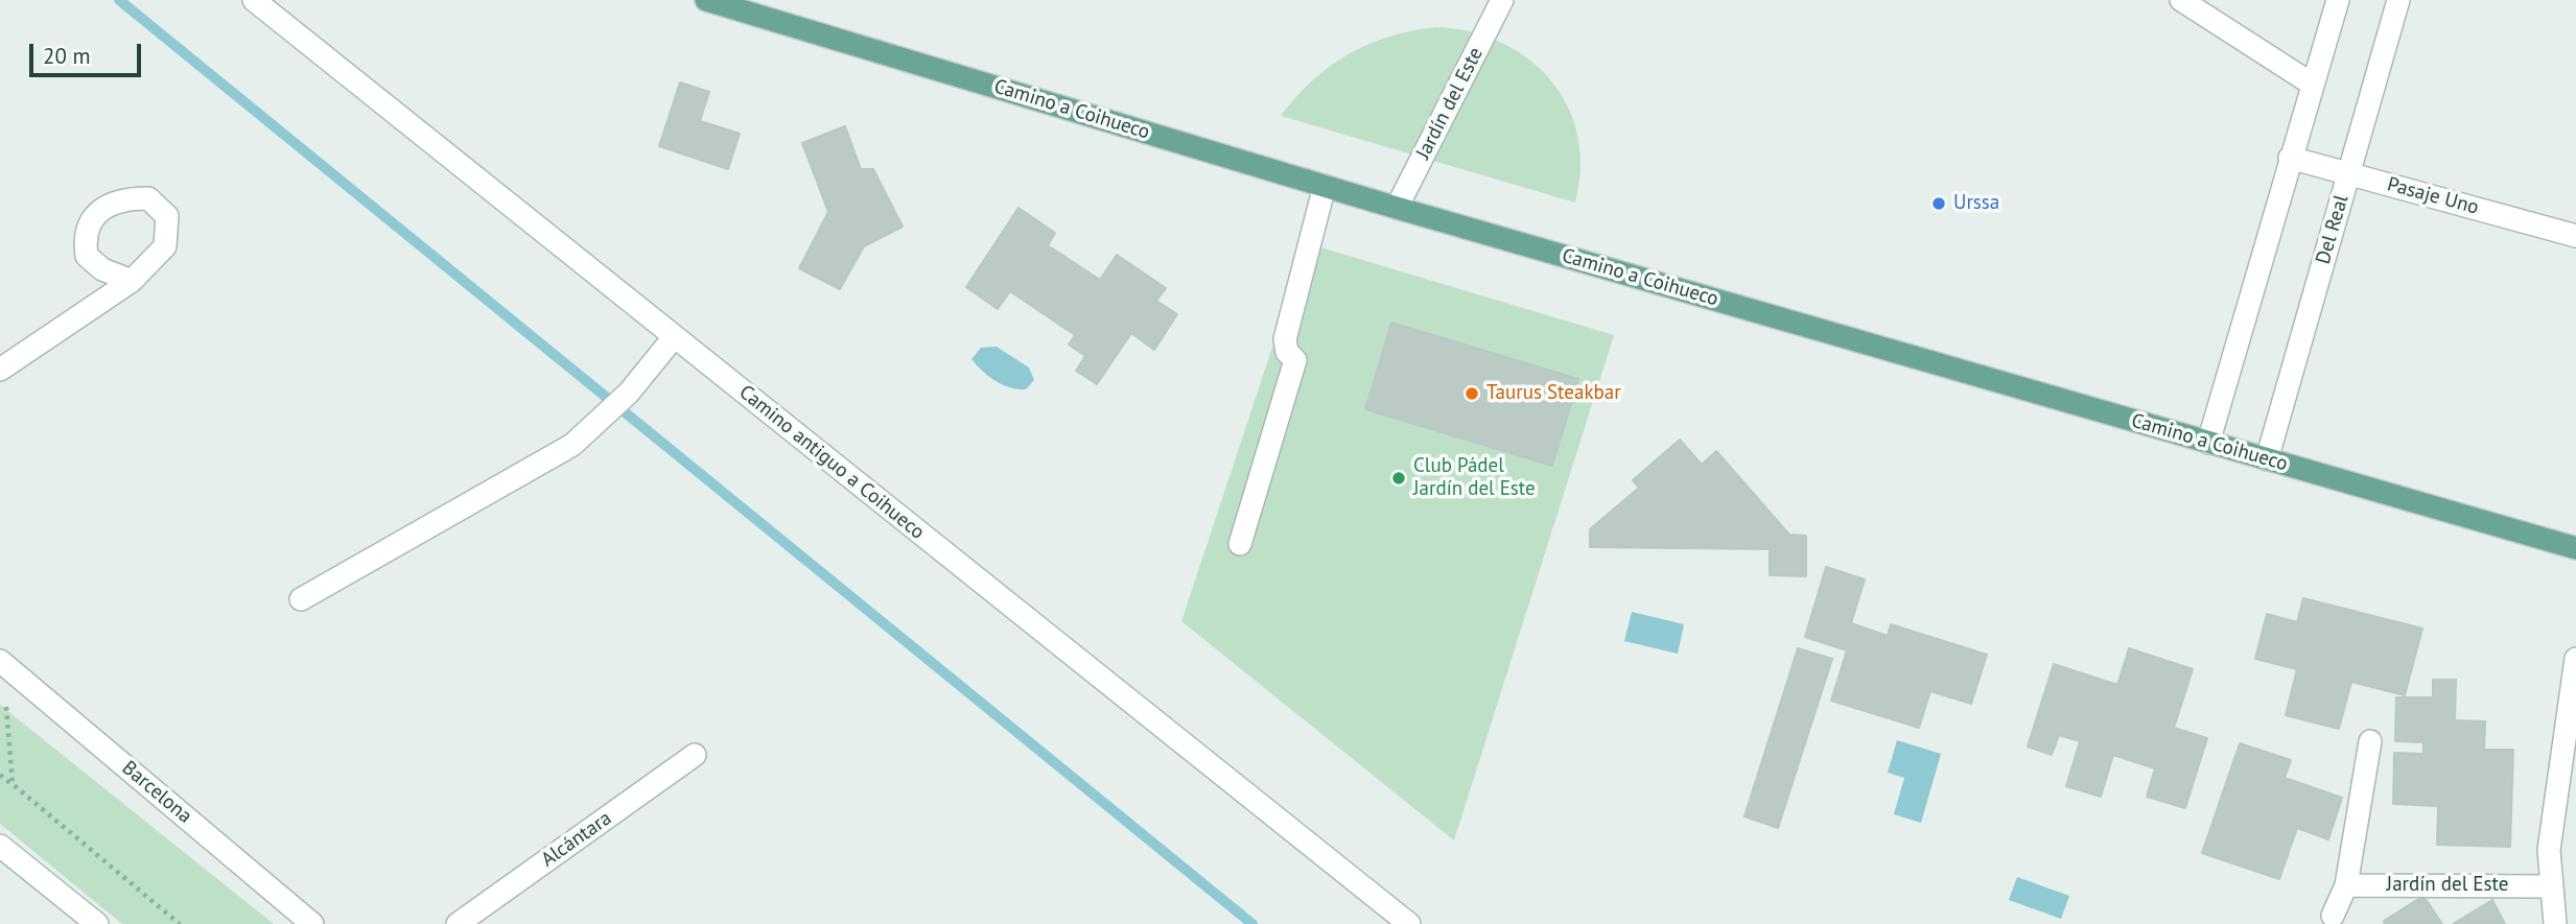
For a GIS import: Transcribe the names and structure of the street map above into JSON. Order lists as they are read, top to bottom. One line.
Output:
{"streets":{"main road":["Camino a Coihueco"],"street":["Jardín del Este","Pasaje Uno","Del Real","Camino antiguo a Coihueco","Barcelona","Alcántara"]},"crossings":[["Jardín del Este","Camino a Coihueco"],["Camino a Coihueco","Del Real"],["Pasaje Uno","Del Real"]],"places":["Urssa","Taurus Steakbar","Club Pádel Jardín del Este"],"scale_bar":"20 m"}
